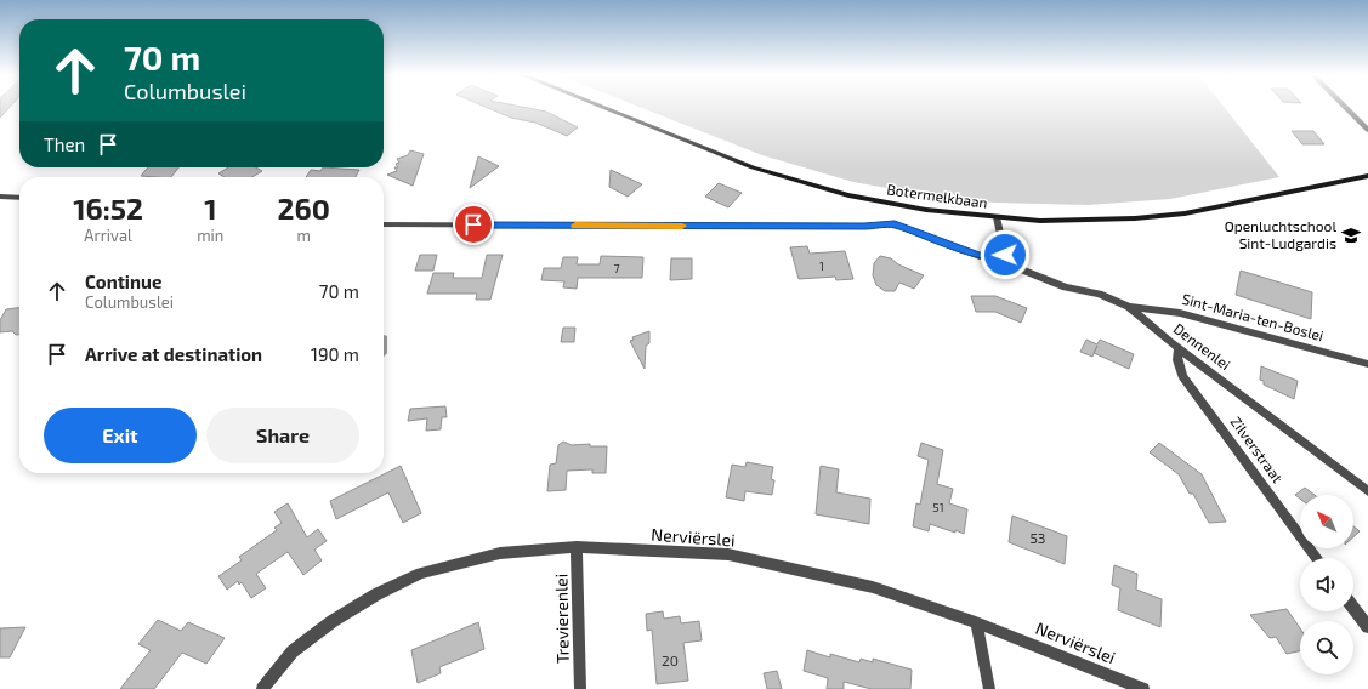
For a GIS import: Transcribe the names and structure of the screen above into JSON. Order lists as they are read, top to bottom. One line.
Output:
{"streets":{"main road":["Botermelkbaan"],"street":["Sint-Maria-ten-Boslei","Dennenlei","Zilverstraat","Nerviërslei","Trevierenlei"]},"crossings":[["Sint-Maria-ten-Boslei","Dennenlei"],["Dennenlei","Zilverstraat"],["Nerviërslei","Trevierenlei"]],"places":{"school or university":["Openluchtschool Sint-Ludgardis"]},"house_numbers":["1","7","51","53","20"],"north":"top left","page":{"turn":["70 m","Columbuslei"],"then":"Then","eta":["16:52","Arrival","1","min","260","m"],"list":[{"name":"Continue","note":"Columbuslei","value":"70 m"},{"name":"Arrive at destination","value":"190 m"}],"buttons":["Exit","Share"]}}
